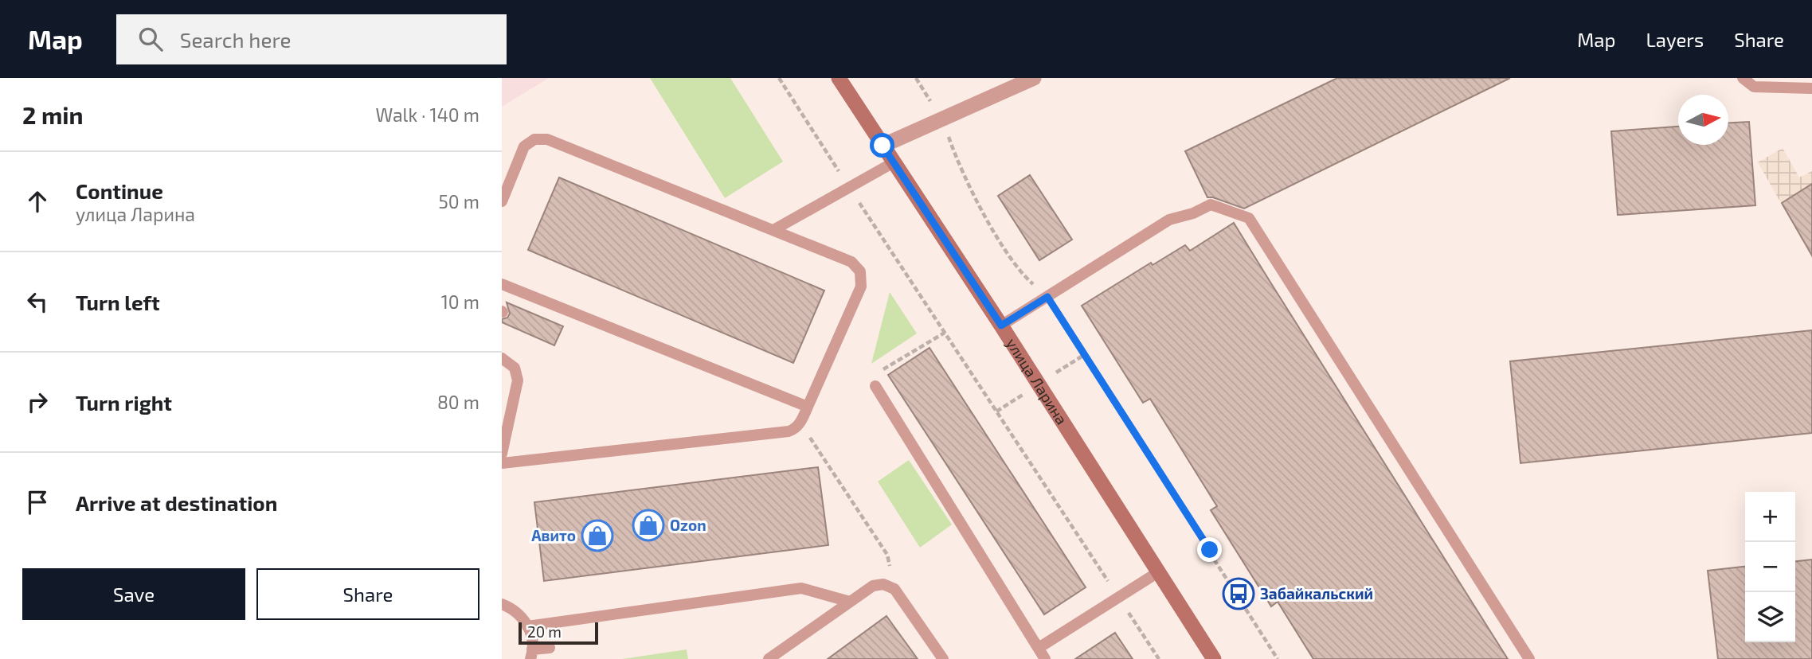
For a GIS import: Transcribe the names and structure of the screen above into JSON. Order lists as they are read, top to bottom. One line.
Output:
{"streets":{"main road":["улица Ларина"]},"places":{"shop":["Ozon","Авито"],"bus stop":["Забайкальский"]},"scale_bar":"20 m","north":"right","page":{"header":"Map","search":"Search here","nav":["Map","Layers","Share"],"heading":["2 min","Walk · 140 m"],"list":[["Continue","улица Ларина","50 m"],["Turn left","10 m"],["Turn right","80 m"],"Arrive at destination"],"map_buttons":["+","−"],"buttons":["Save","Share"],"scale":"20 m"}}
